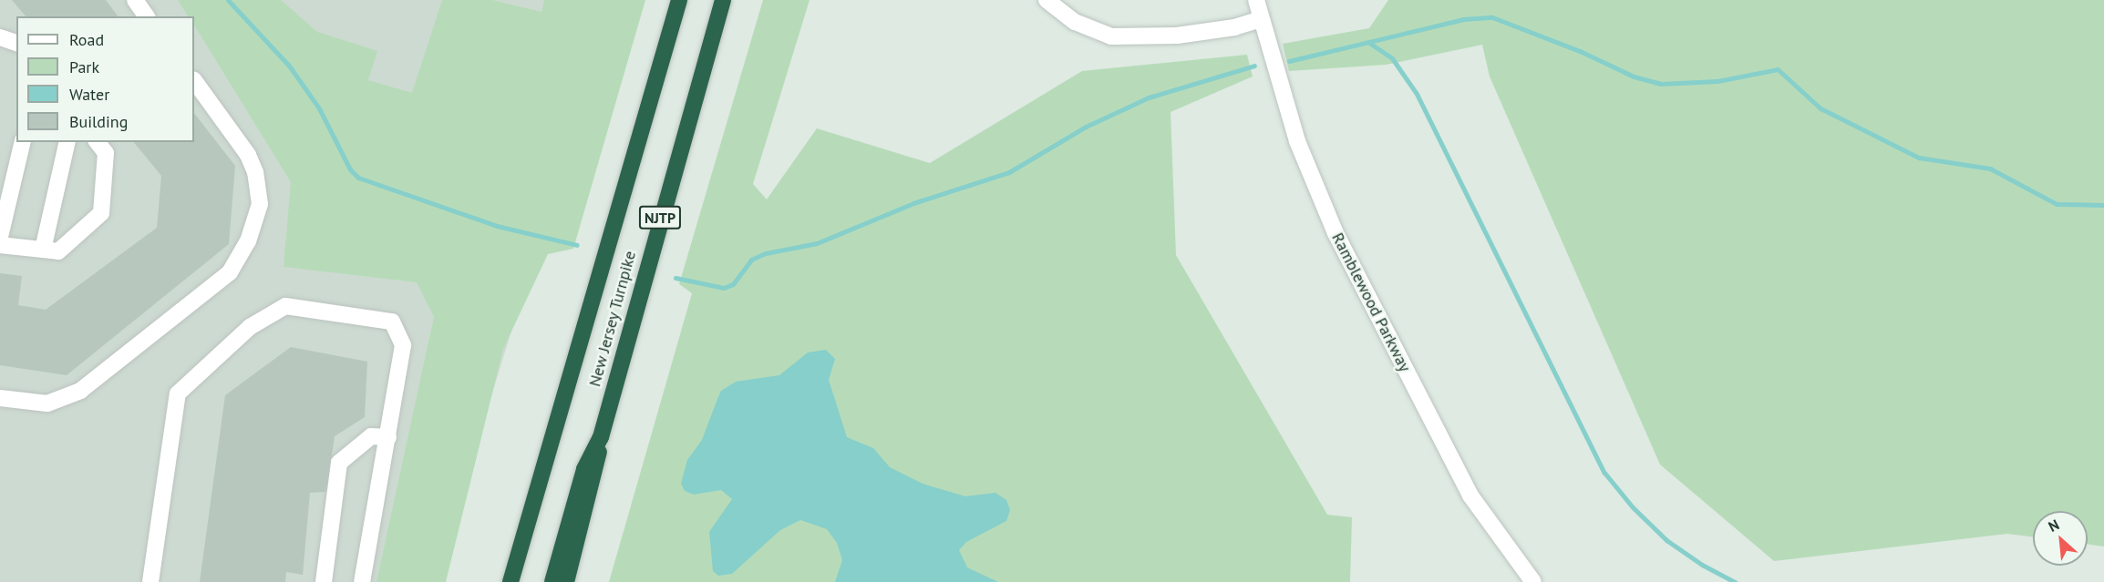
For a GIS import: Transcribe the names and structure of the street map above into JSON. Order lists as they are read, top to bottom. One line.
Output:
{"streets":{"highway":["NJTP","New Jersey Turnpike"],"street":["Ramblewood Parkway"]},"legend":["Road","Park","Water","Building"],"north":"top left"}
